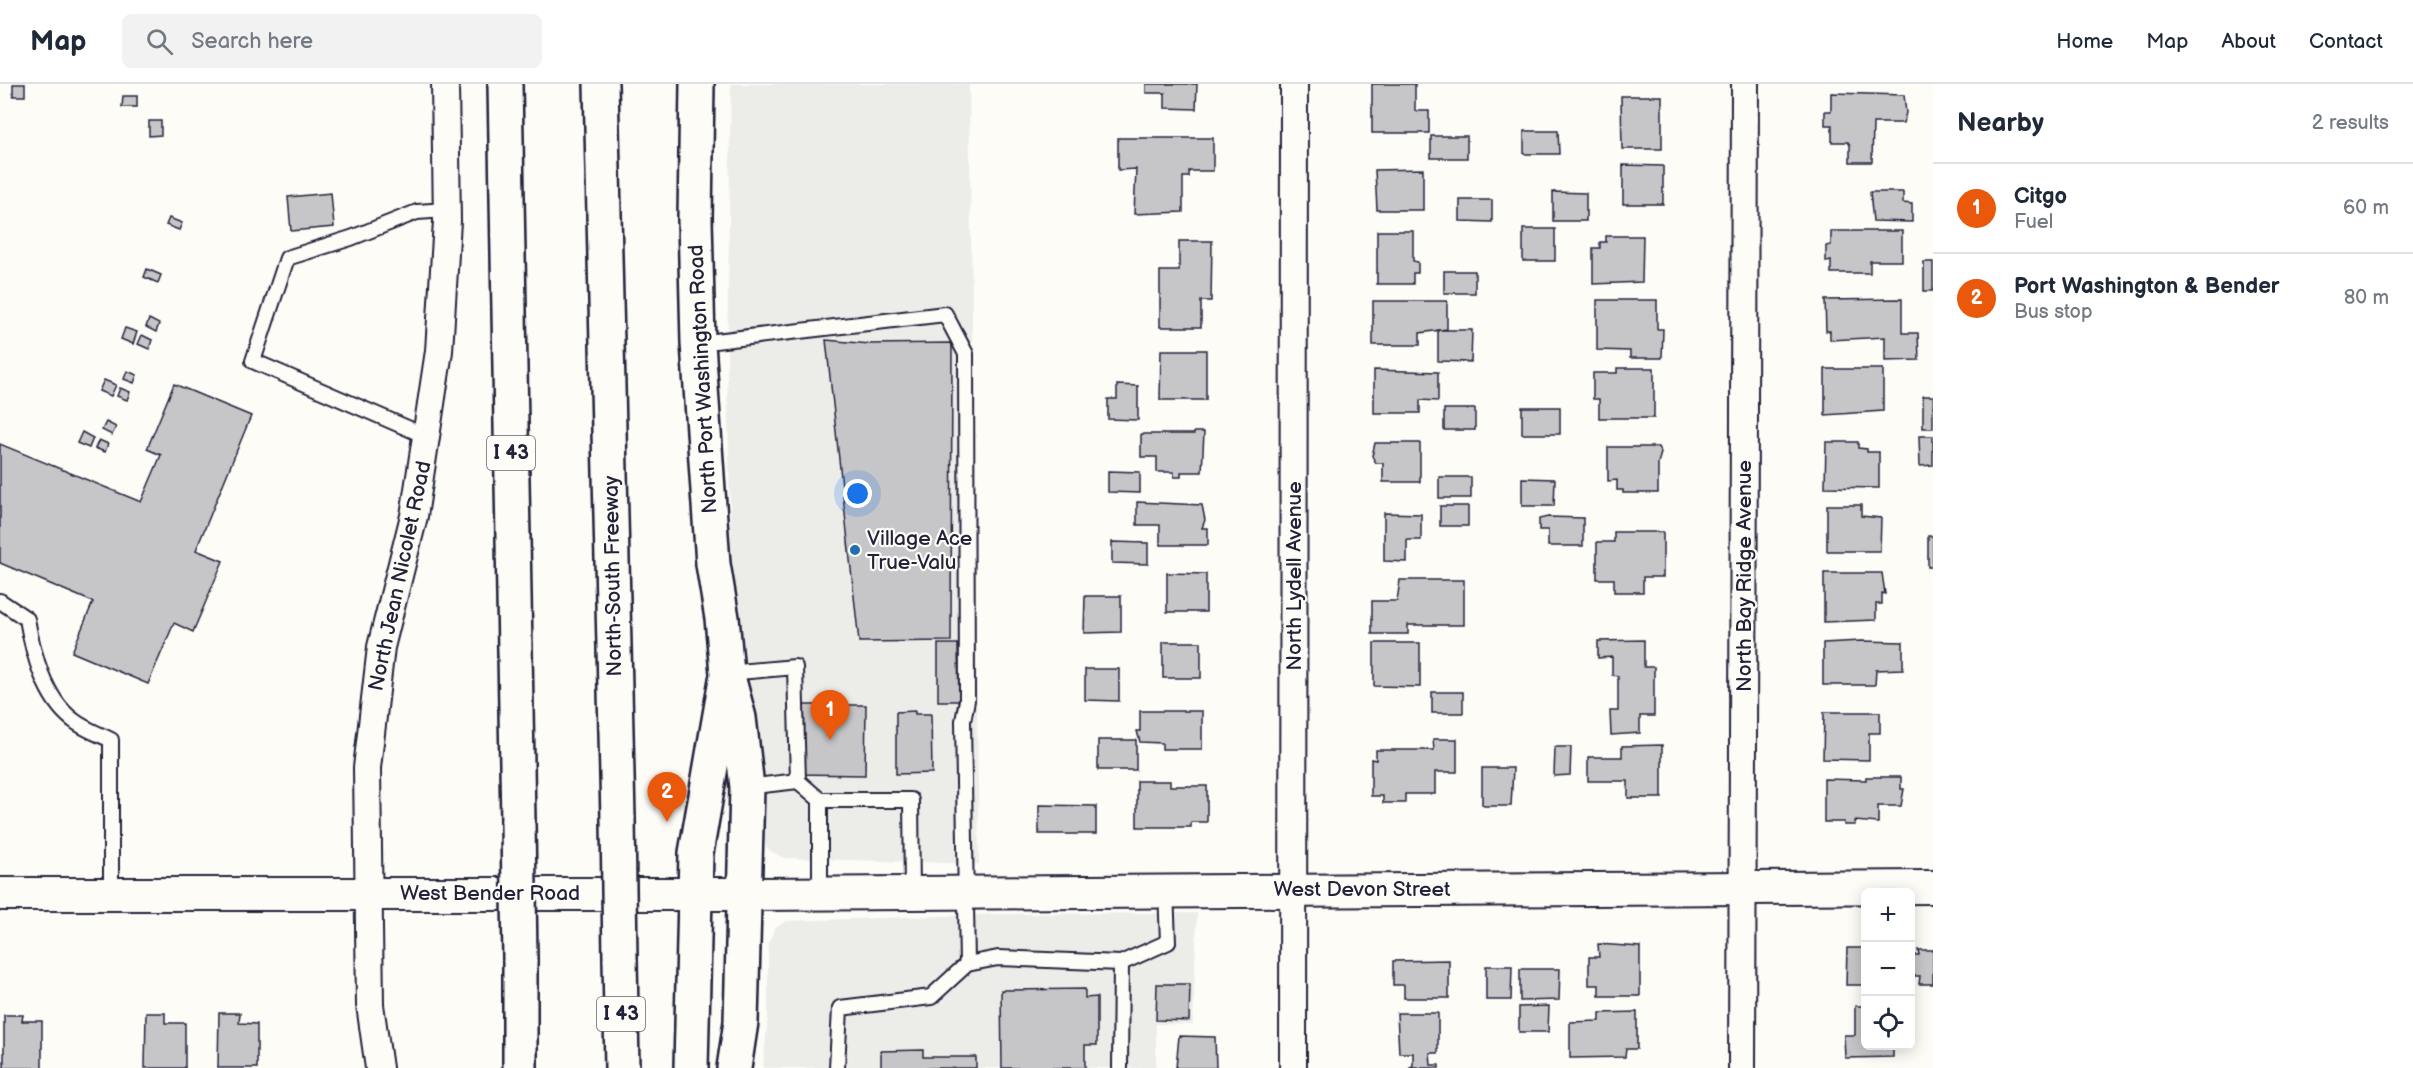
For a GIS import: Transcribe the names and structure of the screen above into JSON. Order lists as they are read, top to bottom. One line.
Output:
{"streets":{"main road":["North Port Washington Road","I 43","North-South Freeway"],"street":["North Jean Nicolet Road","North Lydell Avenue","North Bay Ridge Avenue","West Devon Street","West Bender Road"]},"crossings":[["North Port Washington Road","West Bender Road"],["North Jean Nicolet Road","West Bender Road"],["North Lydell Avenue","West Devon Street"],["North Bay Ridge Avenue","West Devon Street"],["West Devon Street","West Bender Road"]],"places":["Village Ace True-Valu"],"page":{"header":"Map","search":"Search here","nav":["Home","Map","About","Contact"],"heading":["Nearby","2 results"],"list":[{"mark":"1","name":"Citgo","note":"Fuel","value":"60 m"},{"mark":"2","name":"Port Washington & Bender","note":"Bus stop","value":"80 m"}],"pins":["1","2"],"map_buttons":["+","−"]}}
